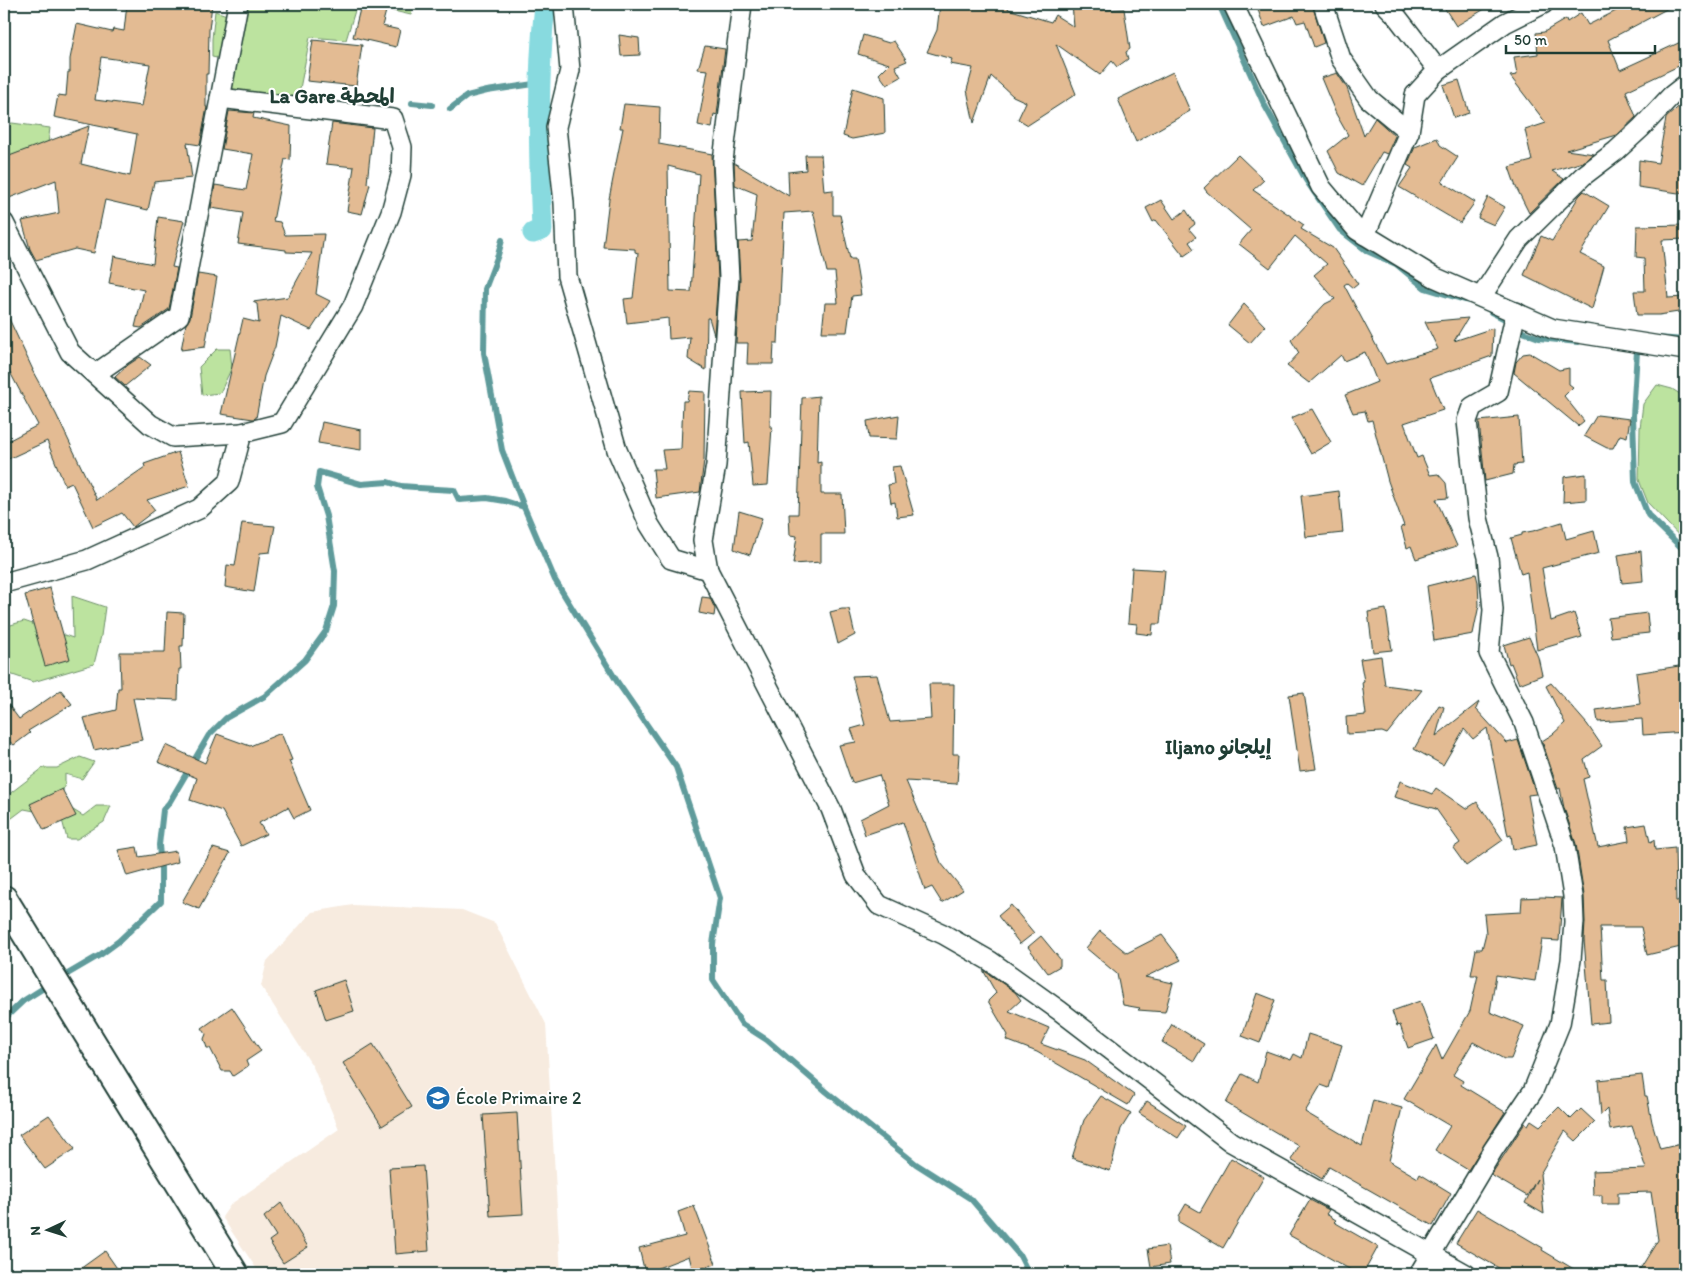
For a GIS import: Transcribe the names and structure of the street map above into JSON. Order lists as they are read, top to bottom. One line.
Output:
{"districts":["La Gare المحطة","Iljano إيلجانو"],"places":{"school or university":["École Primaire 2"]},"scale_bar":"50 m","north":"left"}
